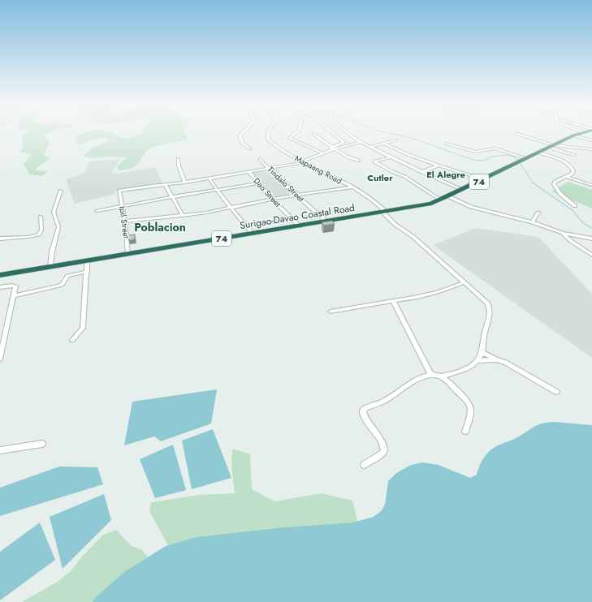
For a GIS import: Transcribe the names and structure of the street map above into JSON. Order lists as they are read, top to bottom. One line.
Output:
{"streets":{"highway":["74","Surigao-Davao Coastal Road"],"street":["Mapaang Road","Tindalo Street","Dao Street","Ipil Street"]},"crossings":[["Mapaang Road","Surigao-Davao Coastal Road"],["Tindalo Street","Surigao-Davao Coastal Road"],["Dao Street","Surigao-Davao Coastal Road"],["Surigao-Davao Coastal Road","Ipil Street"]],"districts":["El Alegre","Cutler","Poblacion"]}
